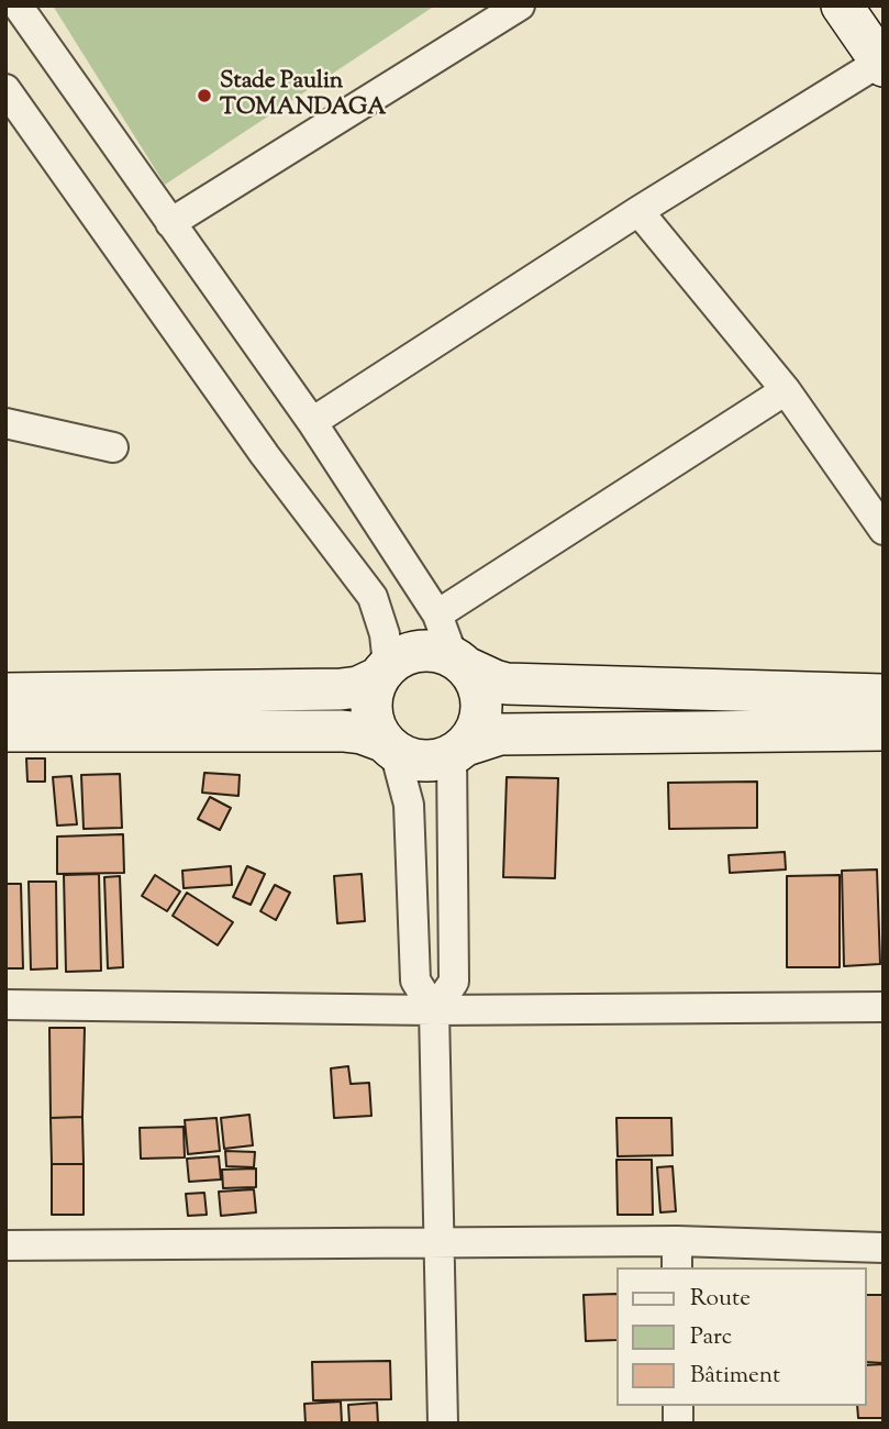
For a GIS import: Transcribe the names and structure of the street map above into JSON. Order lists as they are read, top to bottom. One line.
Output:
{"places":["Stade Paulin TOMANDAGA"],"legend":["Route","Parc","Bâtiment"]}
